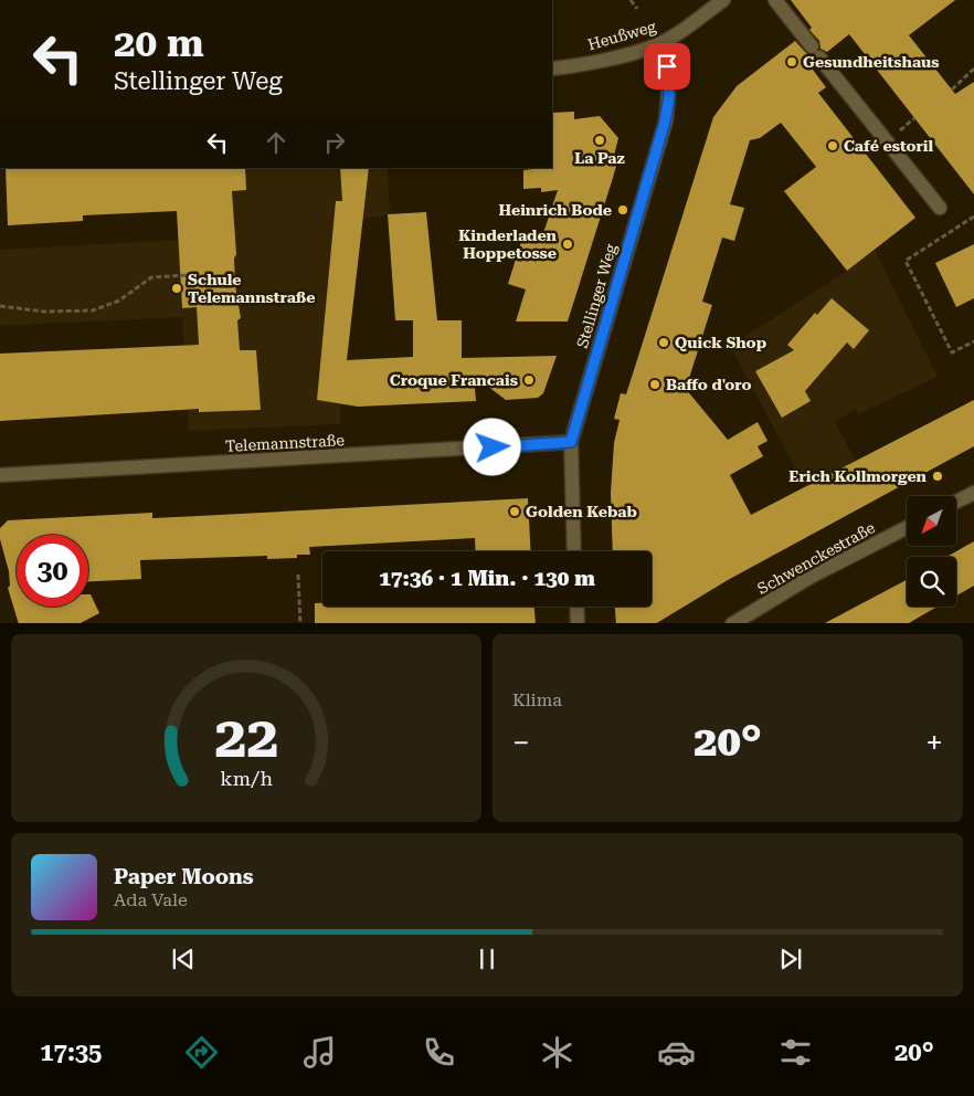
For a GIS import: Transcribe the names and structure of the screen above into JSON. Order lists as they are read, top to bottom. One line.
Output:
{"streets":{"street":["Heußweg","Stellinger Weg","Telemannstraße","Schwenckestraße"]},"crossings":[["Heußweg","Stellinger Weg"],["Stellinger Weg","Telemannstraße"]],"places":["Gesundheitshaus","La Paz","Café estoril","Heinrich Bode","Kinderladen Hoppetosse","Schule Telemannstraße","Quick Shop","Croque Francais","Baffo d'oro","Erich Kollmorgen","Golden Kebab"],"north":"bottom left","page":{"turn":["20 m","Stellinger Weg"],"limit":"30","trip":"17:36 · 1 Min. · 130 m","tile":"Klima","heat":["−","20°","+"],"song":["Paper Moons","Ada Vale"],"tabs":["17:35","20°"],"gauge":["22","km/h"]}}
